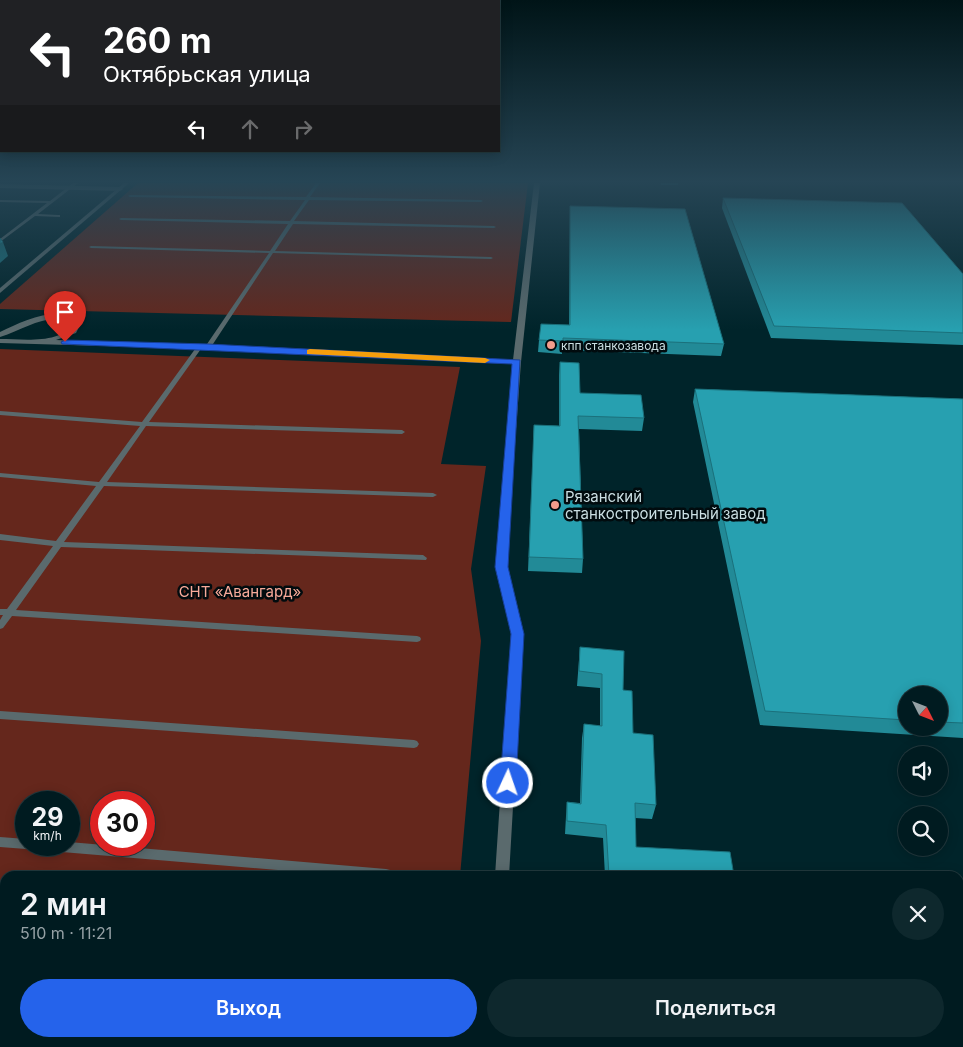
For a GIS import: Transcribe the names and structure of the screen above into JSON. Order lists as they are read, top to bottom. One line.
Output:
{"parks":["СНТ «Авангард»"],"places":["кпп станкозавода","Рязанский станкостроительный завод"],"north":"bottom right","page":{"turn":["260 m","Октябрьская улица"],"speed":"29 km/h","limit":"30","heading":["2 мин","510 m · 11:21"],"buttons":["Выход","Поделиться"]}}
